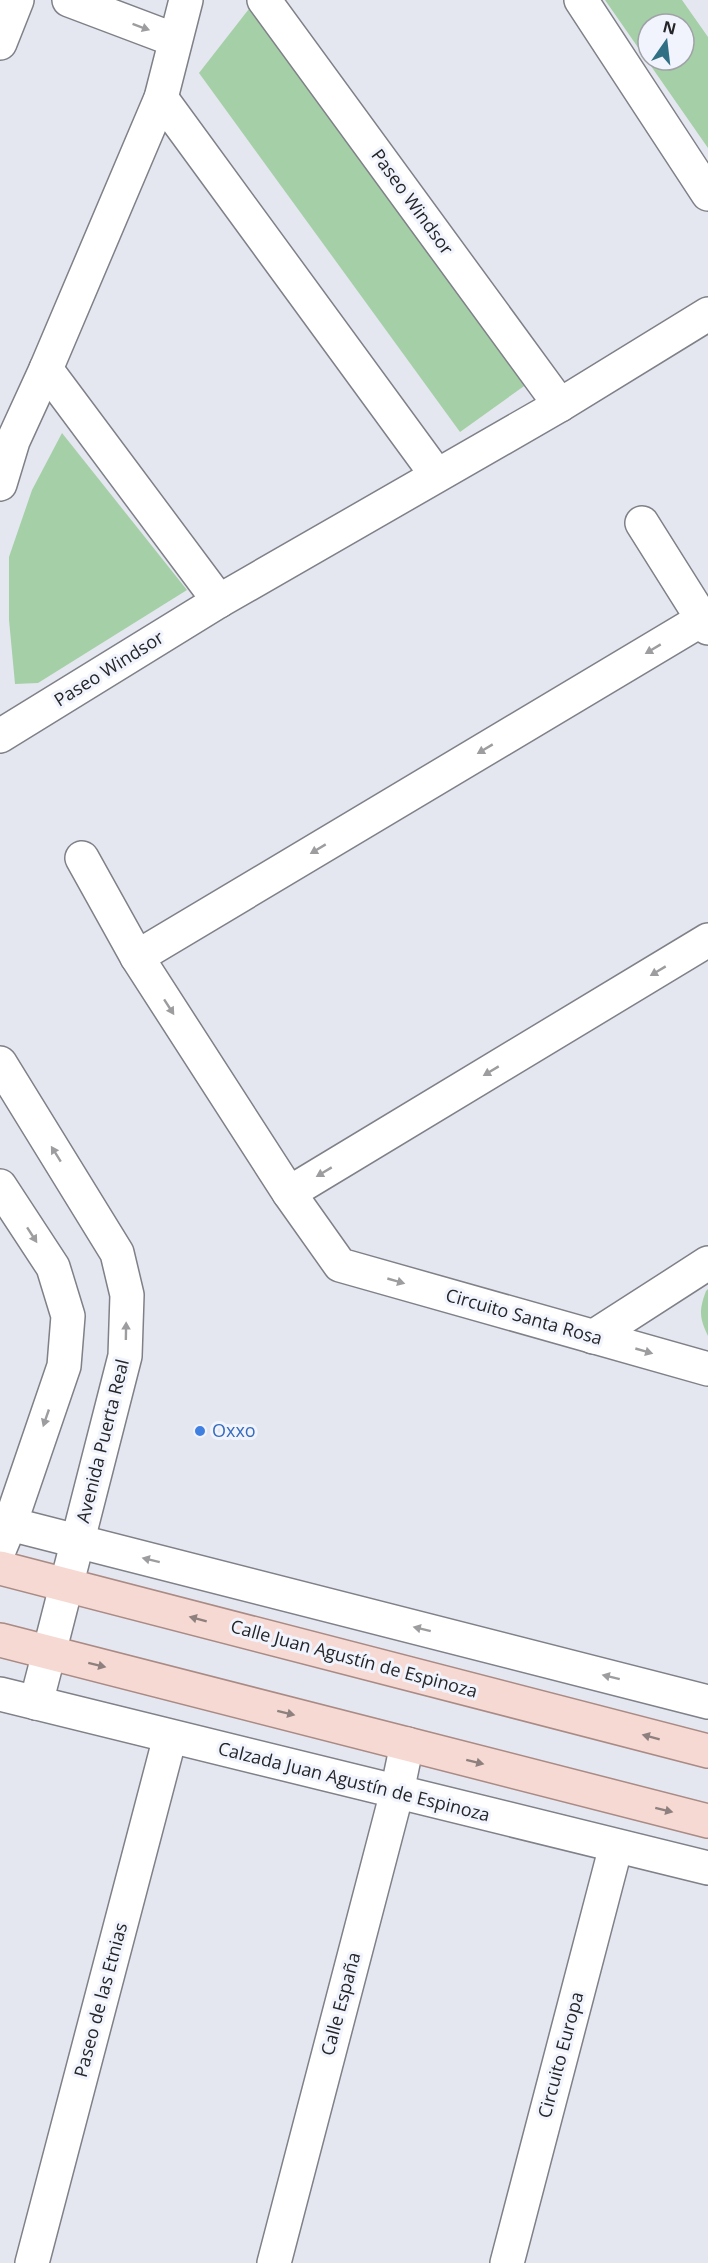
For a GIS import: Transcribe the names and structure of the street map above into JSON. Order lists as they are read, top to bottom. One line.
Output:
{"streets":{"main road":["Calle Juan Agustín de Espinoza"],"street":["Paseo Windsor","Circuito Santa Rosa","Avenida Puerta Real","Calzada Juan Agustín de Espinoza","Paseo de las Etnias","Calle España","Circuito Europa"]},"crossings":[["Avenida Puerta Real","Calle Juan Agustín de Espinoza"],["Avenida Puerta Real","Calzada Juan Agustín de Espinoza"],["Calzada Juan Agustín de Espinoza","Paseo de las Etnias"],["Calzada Juan Agustín de Espinoza","Calle España"],["Calzada Juan Agustín de Espinoza","Circuito Europa"]],"one_way":["Circuito Santa Rosa"],"places":["Oxxo"],"north":"top"}
